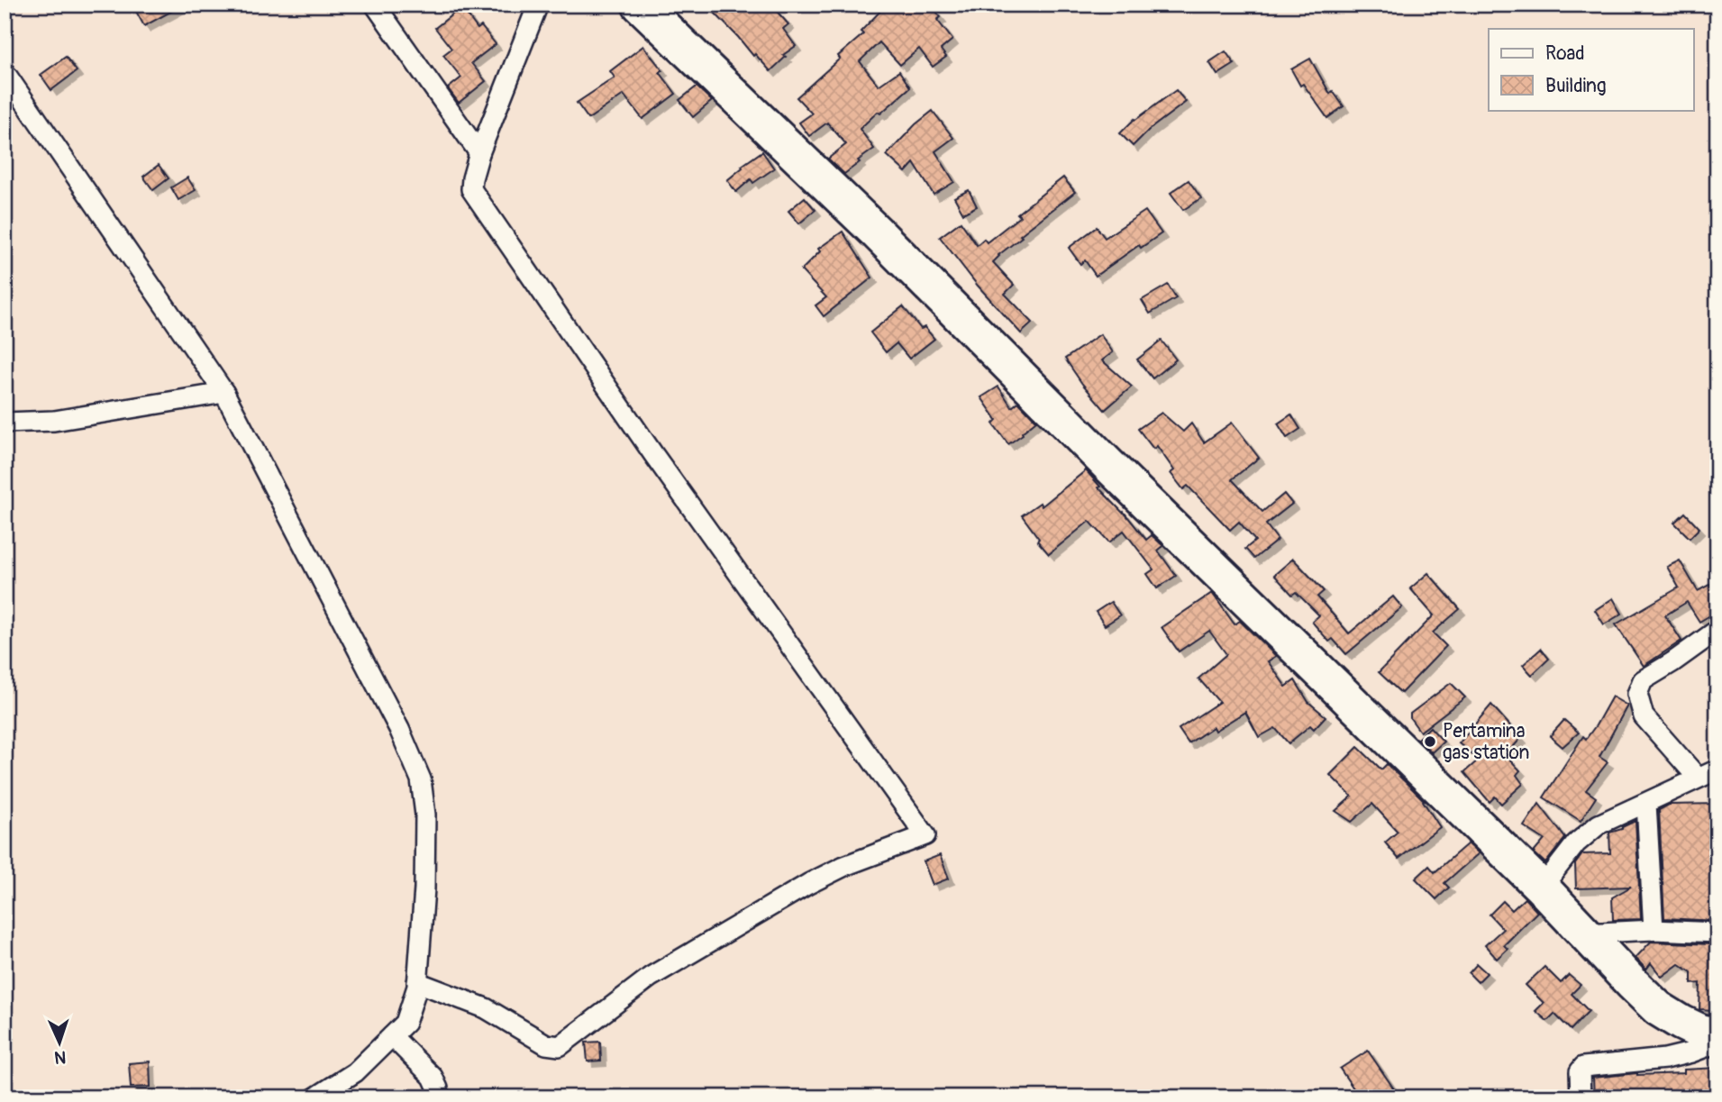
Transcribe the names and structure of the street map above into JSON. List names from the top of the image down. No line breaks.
{"places":["Pertamina gas station"],"legend":["Road","Building"],"north":"bottom"}
